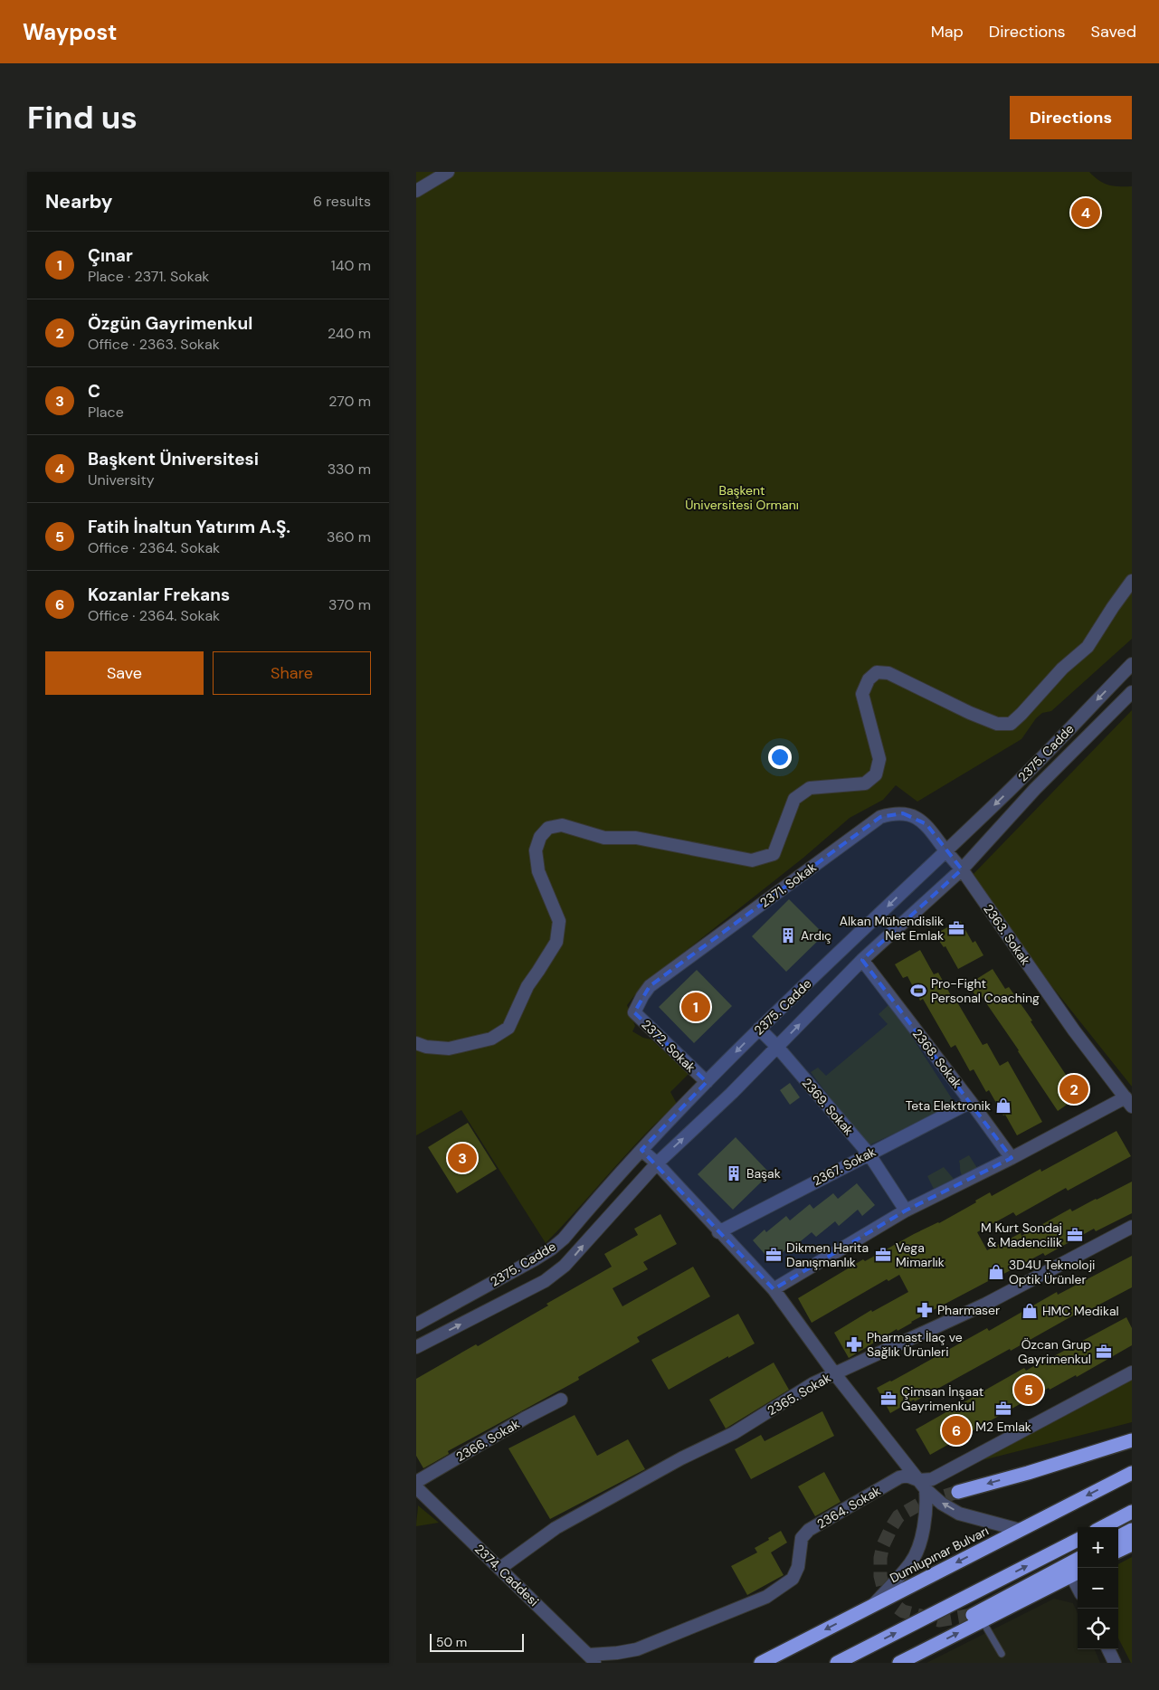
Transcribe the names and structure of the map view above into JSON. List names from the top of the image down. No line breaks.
{"streets":{"highway":["Dumlupınar Bulvarı"],"street":["2375. Cadde","2371. Sokak","2363. Sokak","2372. Sokak","2368. Sokak","2369. Sokak","2367. Sokak","2365. Sokak","2366. Sokak","2364. Sokak","2374. Caddesi"]},"crossings":[["2375. Cadde","2371. Sokak"],["2375. Cadde","2363. Sokak"],["2375. Cadde","2372. Sokak"],["2375. Cadde","2368. Sokak"],["2375. Cadde","2369. Sokak"],["2371. Sokak","2363. Sokak"],["2371. Sokak","2372. Sokak"],["2368. Sokak","2367. Sokak"],["2369. Sokak","2367. Sokak"],["2365. Sokak","2374. Caddesi"],["2364. Sokak","2374. Caddesi"]],"parks":["Başkent Üniversitesi Ormanı"],"places":{"office":["Alkan Mühendislik Net Emlak","M Kurt Sondaj & Madencilik","Dikmen Harita Danışmanlık","Vega Mimarlık","Özcan Grup Gayrimenkul","Çimsan İnşaat Gayrimenkul","M2 Emlak"],"building":["Ardıç","Başak"],"sports":["Pro-Fight Personal Coaching"],"shop":["Teta Elektronik","3D4U Teknoloji Optik Ürünler","HMC Medikal"],"pharmacy":["Pharmaser","Pharmast İlaç ve Sağlık Ürünleri"]},"scale_bar":"50 m","page":{"header":"Waypost","nav":["Map","Directions","Saved"],"buttons":["Directions",["Save","Share"]],"title":"Find us","heading":["Nearby","6 results"],"pins":["4","1","2","3","5","6"],"list":[{"mark":"1","name":"Çınar","note":"Place · 2371. Sokak","value":"140 m"},{"mark":"2","name":"Özgün Gayrimenkul","note":"Office · 2363. Sokak","value":"240 m"},{"mark":"3","name":"C","note":"Place","value":"270 m"},{"mark":"4","name":"Başkent Üniversitesi","note":"University","value":"330 m"},{"mark":"5","name":"Fatih İnaltun Yatırım A.Ş.","note":"Office · 2364. Sokak","value":"360 m"},{"mark":"6","name":"Kozanlar Frekans","note":"Office · 2364. Sokak","value":"370 m"}],"map_buttons":["+","−"],"scale":"50 m"}}
